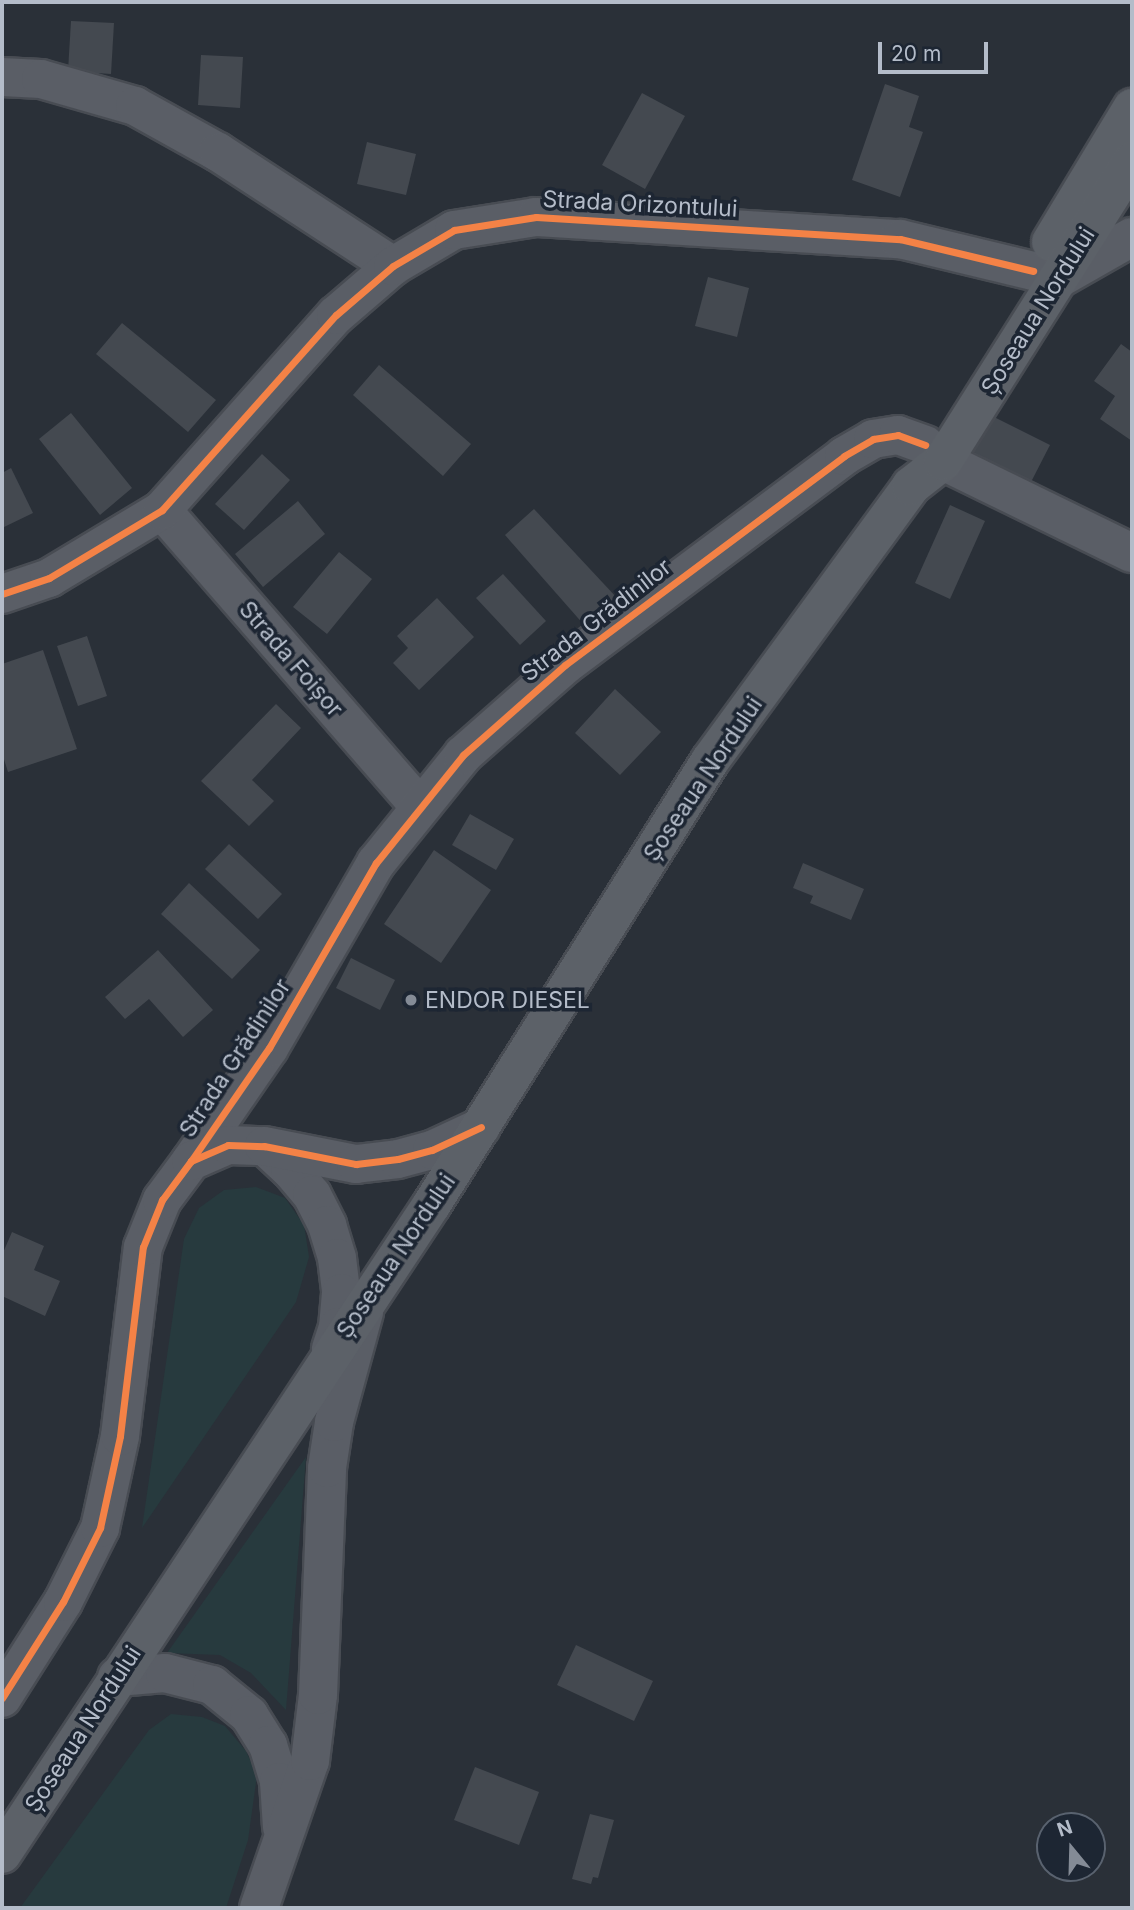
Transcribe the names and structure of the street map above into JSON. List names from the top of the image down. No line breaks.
{"streets":{"main road":["Șoseaua Nordului"],"street":["Strada Orizontului","Strada Grădinilor","Strada Foișor"]},"crossings":[["Strada Orizontului","Șoseaua Nordului"],["Strada Orizontului","Strada Foișor"],["Șoseaua Nordului","Strada Grădinilor"],["Strada Grădinilor","Strada Foișor"]],"places":["ENDOR DIESEL"],"scale_bar":"20 m","north":"top"}
